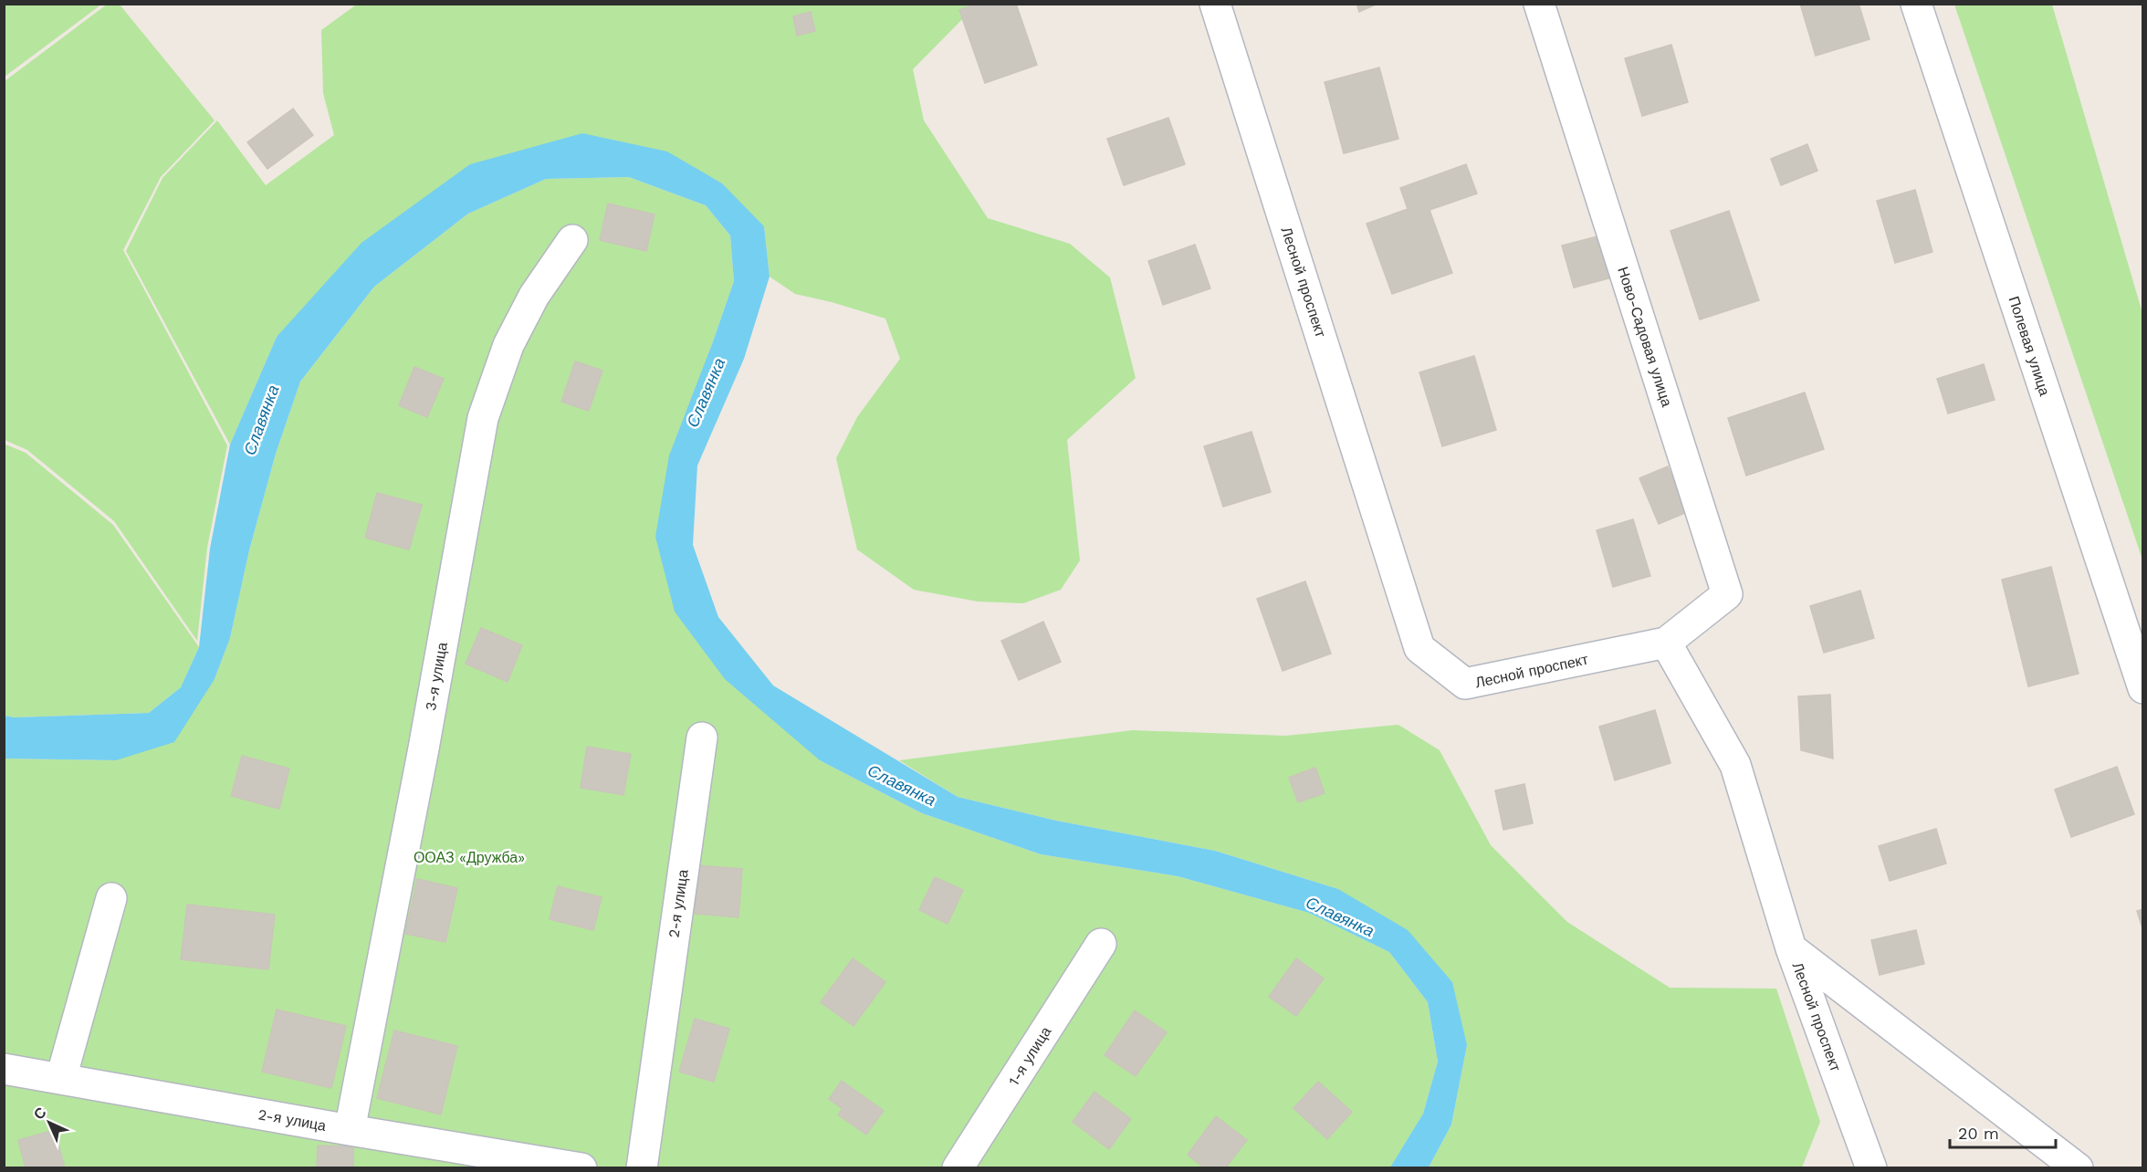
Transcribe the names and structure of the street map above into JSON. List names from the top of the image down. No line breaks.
{"streets":{"street":["Лесной проспект","Ново-Садовая улица","Полевая улица","3-я улица","2-я улица","1-я улица"]},"crossings":[["Лесной проспект","Ново-Садовая улица"],["3-я улица","2-я улица"]],"water":["Славянка"],"parks":["ООАЗ «Дружба»"],"scale_bar":"20 m","north":"top left"}
